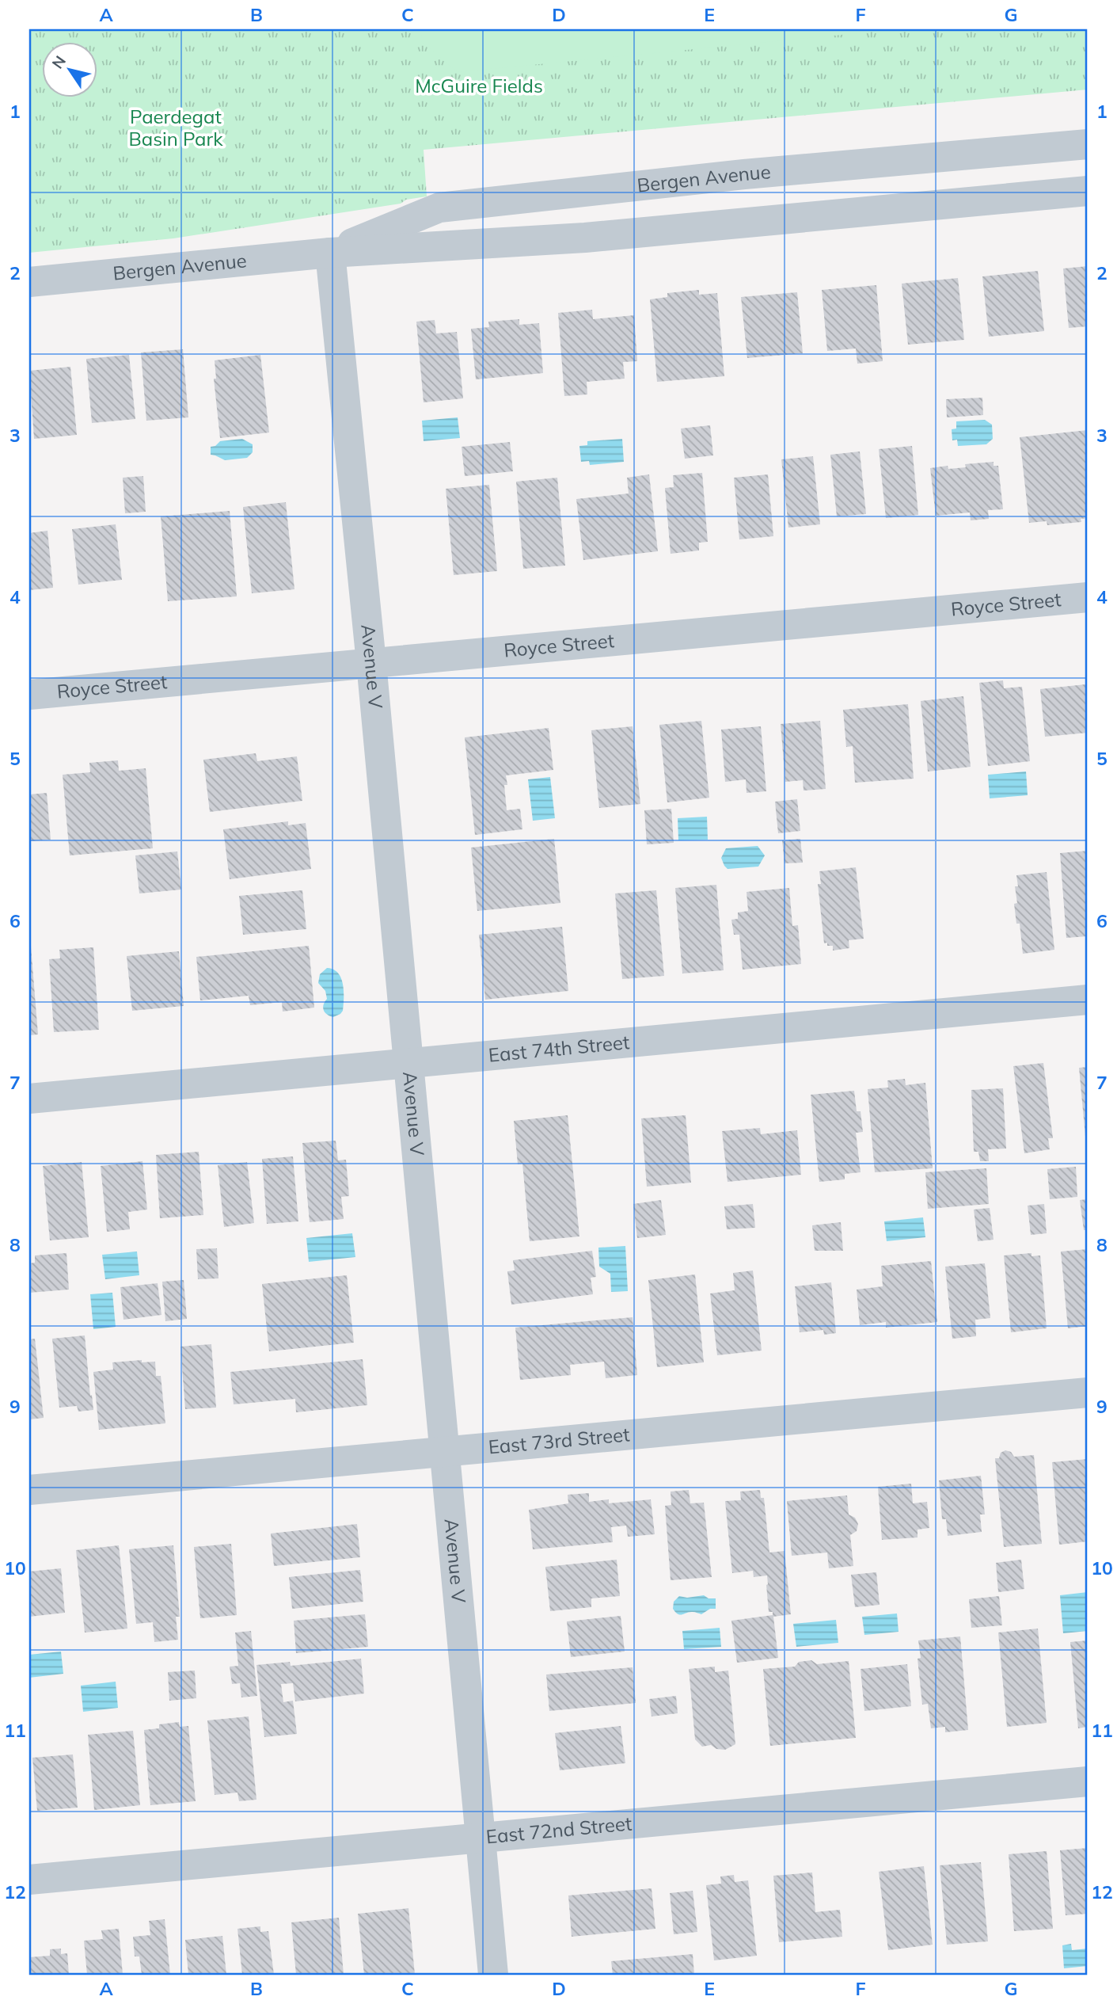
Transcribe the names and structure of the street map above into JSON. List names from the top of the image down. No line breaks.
{"streets":{"street":["Bergen Avenue","Royce Street","Avenue V","East 74th Street","East 73rd Street","East 72nd Street"]},"crossings":[["Bergen Avenue","Avenue V"],["Royce Street","Avenue V"],["Avenue V","East 74th Street"],["Avenue V","East 73rd Street"],["Avenue V","East 72nd Street"]],"parks":["McGuire Fields","Paerdegat Basin Park"],"north":"top left","grid":{"columns":["A","B","C","D","E","F","G"],"rows":["1","2","3","4","5","6","7","8","9","10","11","12"]}}
